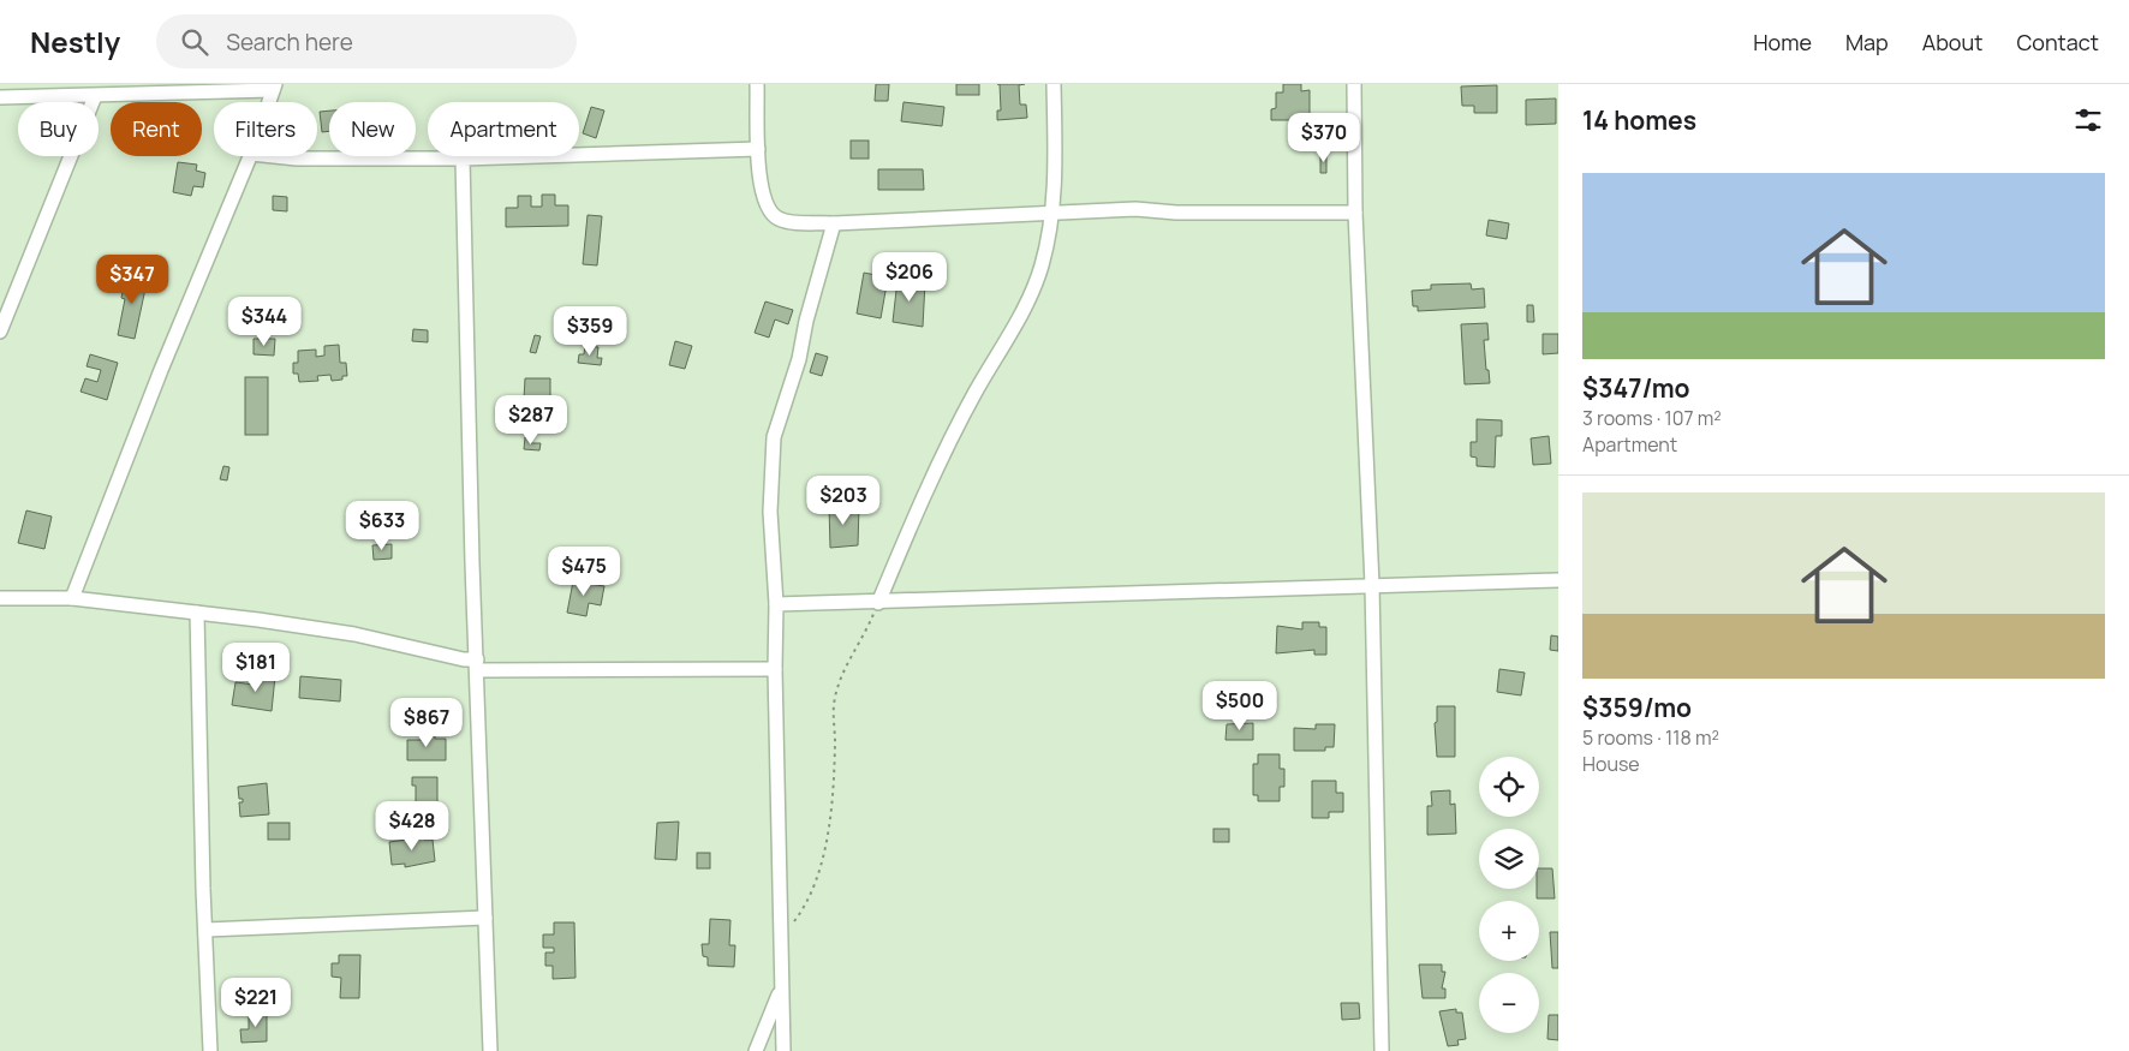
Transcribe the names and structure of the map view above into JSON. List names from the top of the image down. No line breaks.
{"page":{"header":"Nestly","search":"Search here","nav":["Home","Map","About","Contact"],"heading":"14 homes","chip":["Buy","Rent","Filters","New","Apartment"],"price":["$370","$206","$347","$344","$359","$287","$203","$633","$475","$181","$500","$867","$428","$221"],"list":[{"name":"$347/mo","note":"3 rooms · 107 m² · Apartment"},{"name":"$359/mo","note":"5 rooms · 118 m² · House"}],"map_buttons":["+","−"]}}
